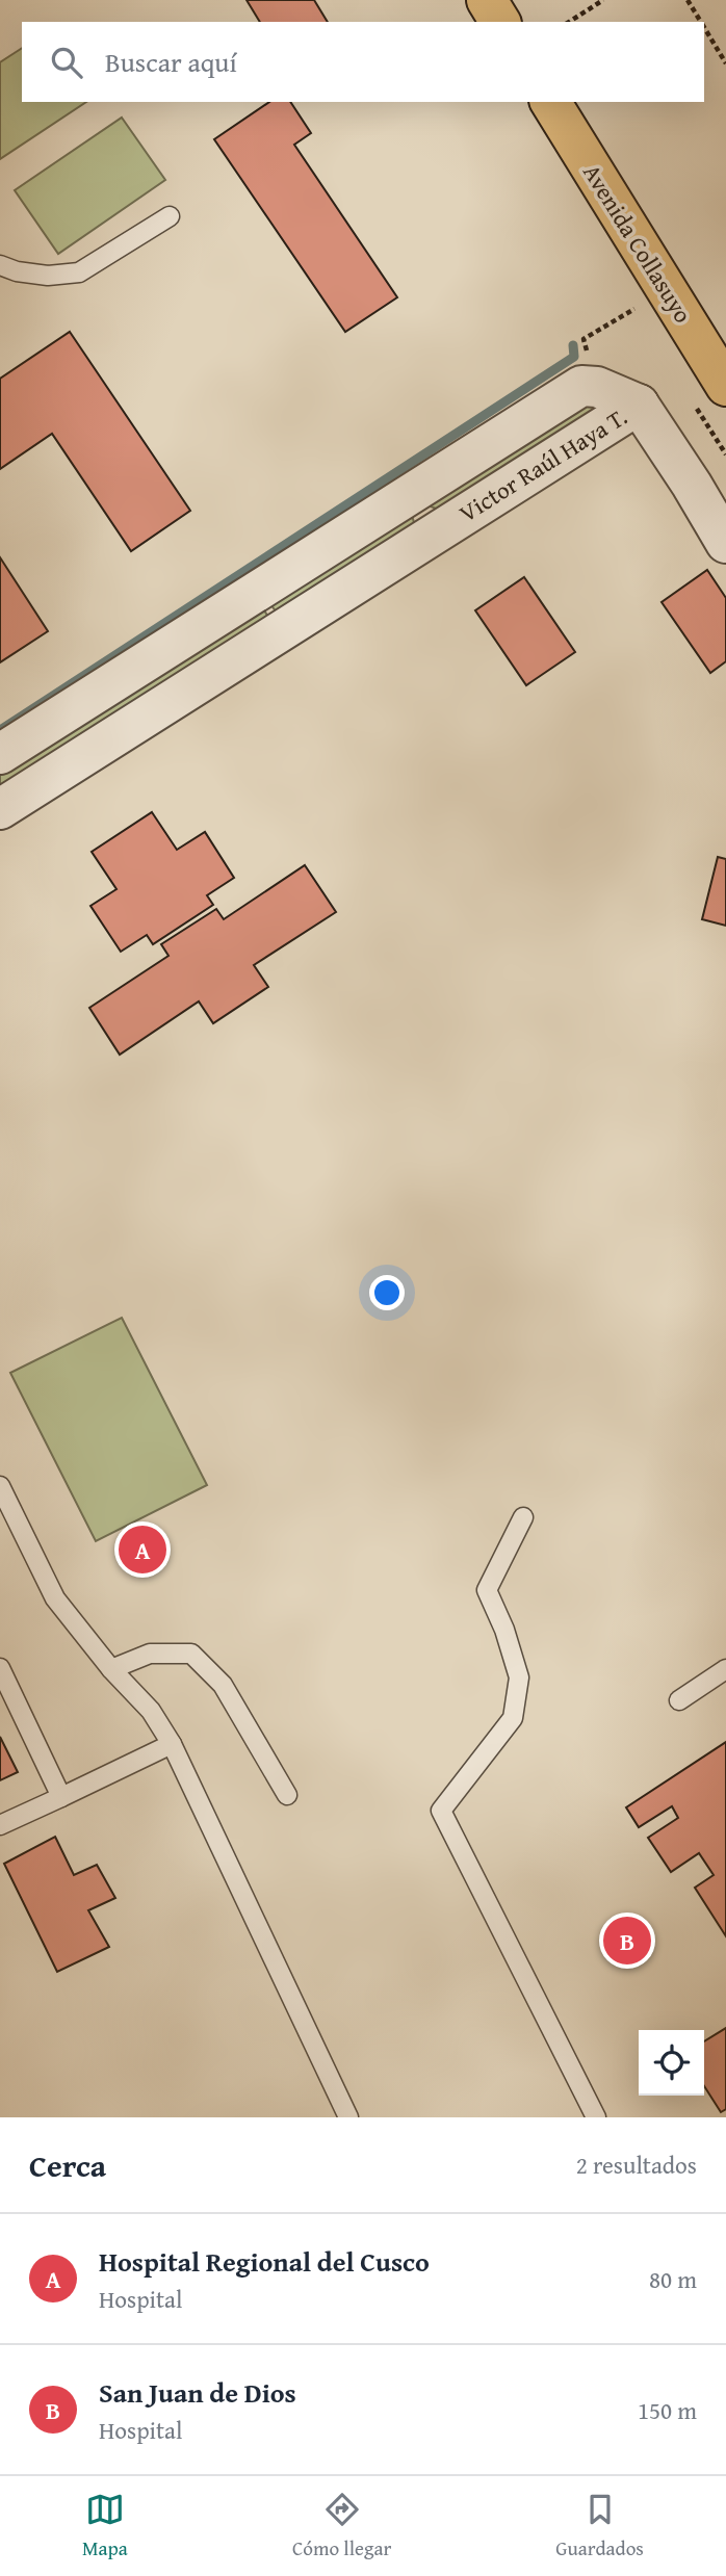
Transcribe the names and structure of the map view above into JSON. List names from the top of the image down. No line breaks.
{"streets":{"main road":["Avenida Collasuyo"],"street":["Victor Raúl Haya T."]},"page":{"search":"Buscar aquí","pins":["A","B"],"heading":["Cerca","2 resultados"],"list":[{"mark":"A","name":"Hospital Regional del Cusco","note":"Hospital","value":"80 m"},{"mark":"B","name":"San Juan de Dios","note":"Hospital","value":"150 m"}],"nav":["Mapa","Cómo llegar","Guardados"]}}
